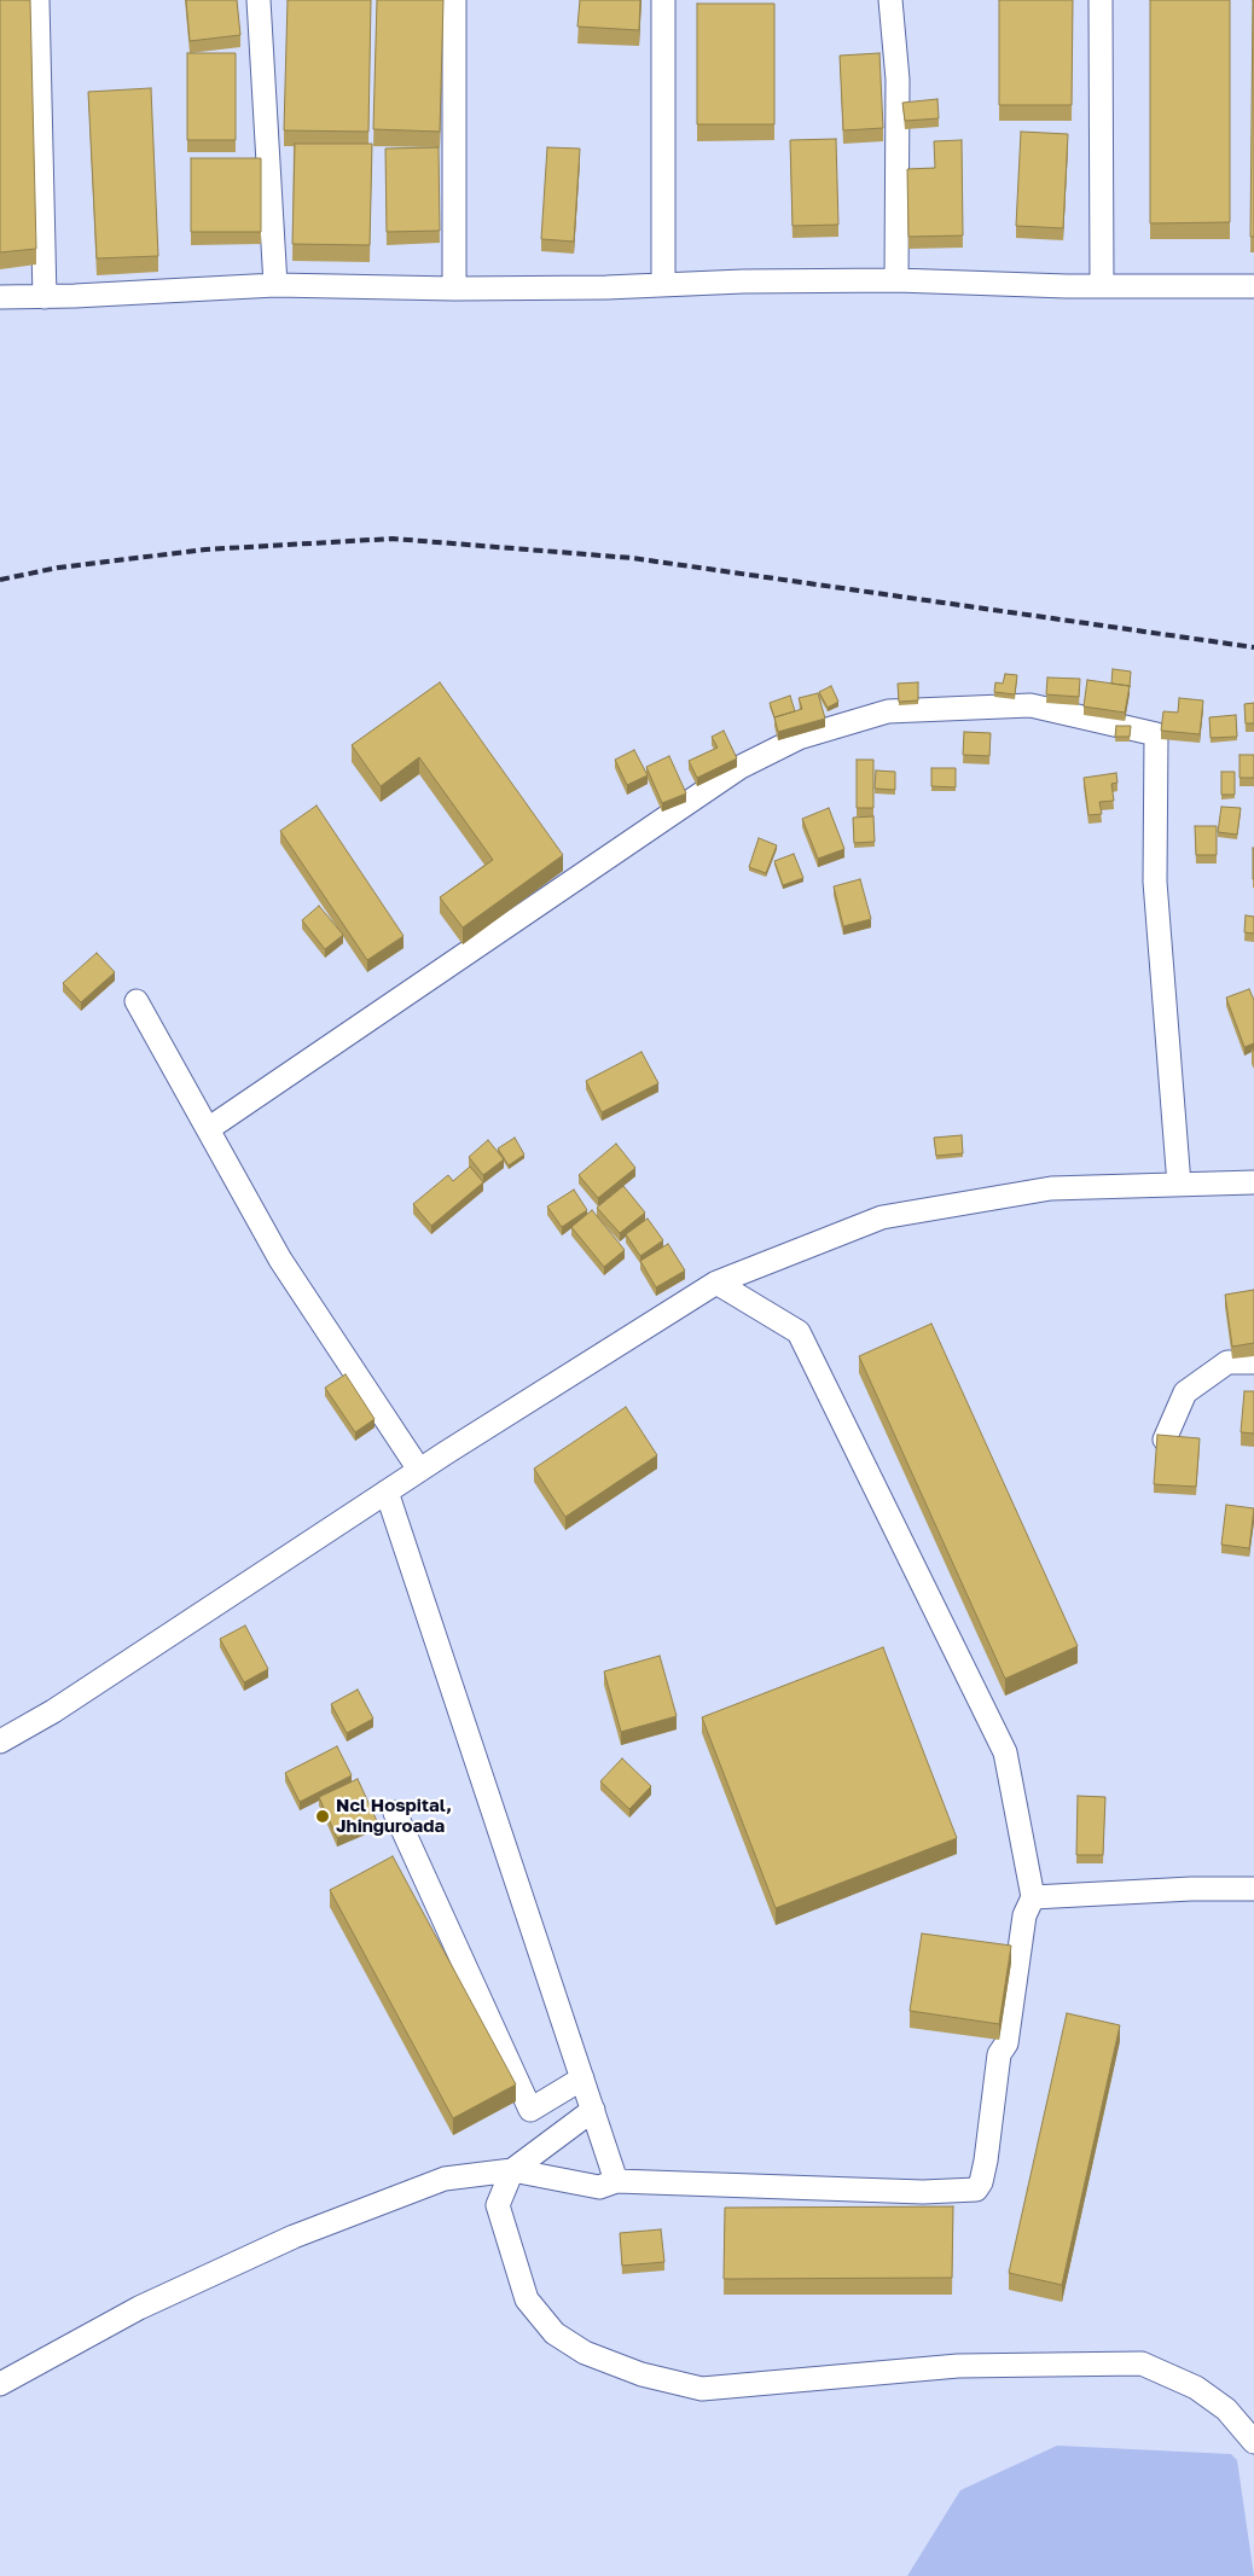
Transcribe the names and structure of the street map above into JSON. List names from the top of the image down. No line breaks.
{"places":["Ncl Hospital, Jhinguroada"]}
